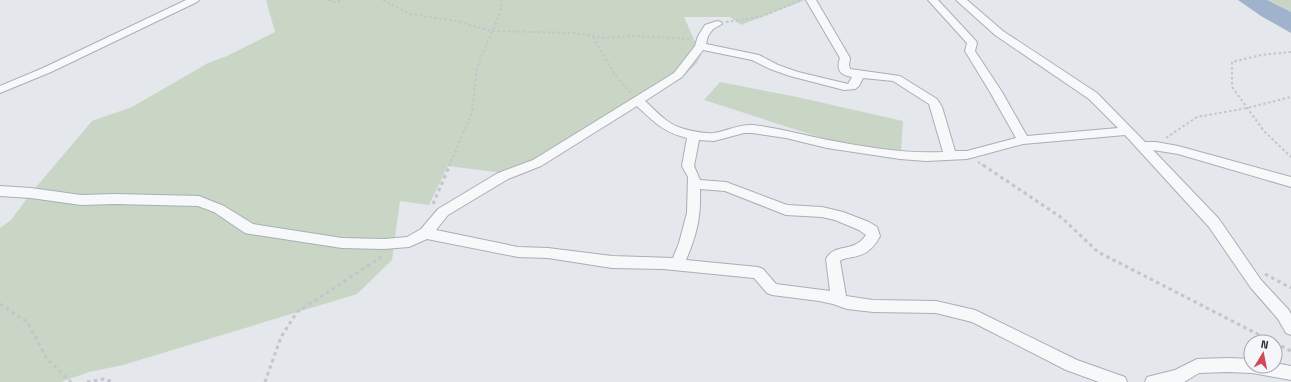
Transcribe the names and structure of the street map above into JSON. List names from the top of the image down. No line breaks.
{"north":"top"}
